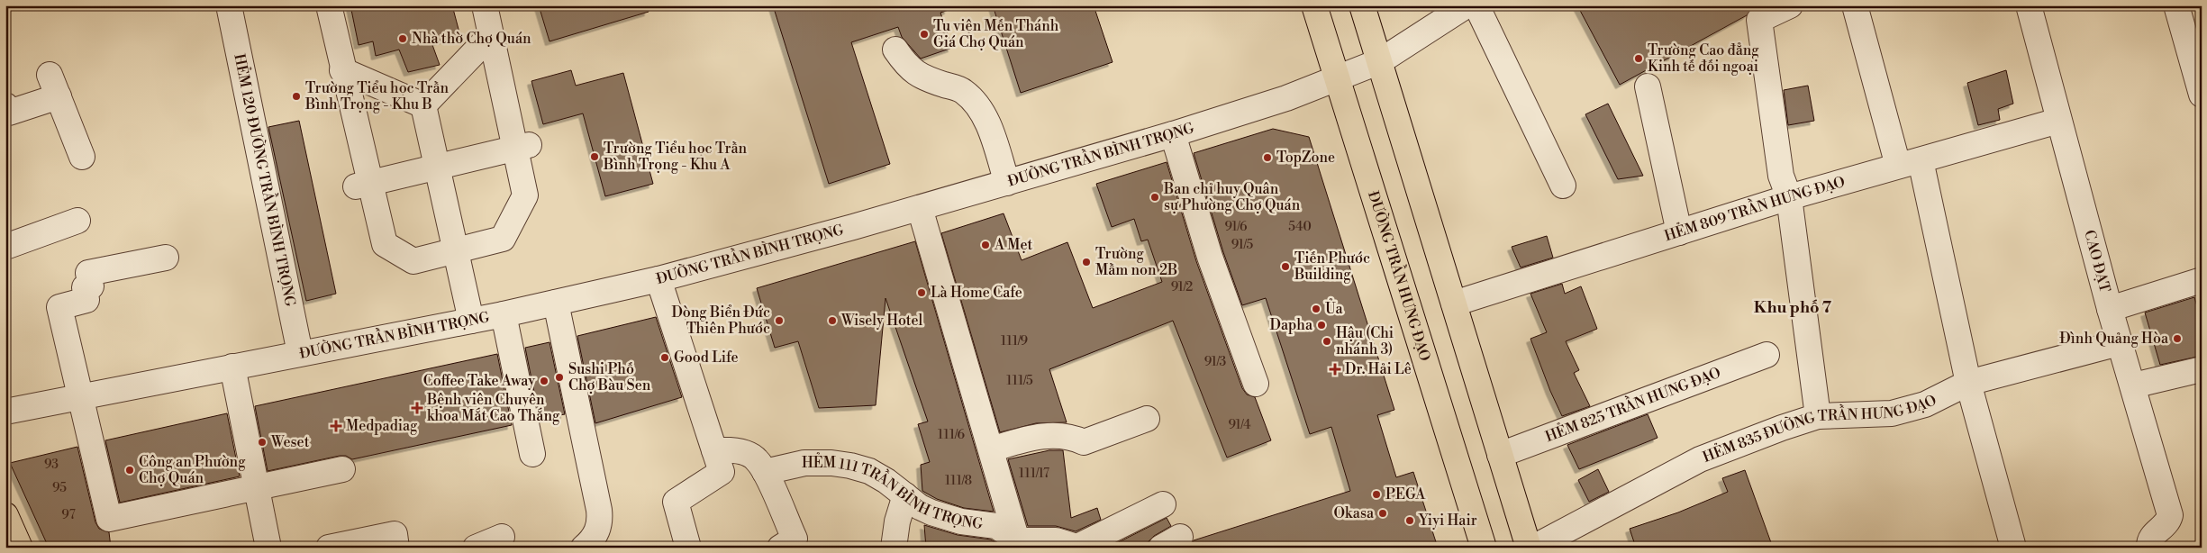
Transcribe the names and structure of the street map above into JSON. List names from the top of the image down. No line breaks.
{"streets":{"main road":["ĐƯỜNG TRẦN HƯNG ĐẠO"],"street":["ĐƯỜNG TRẦN BÌNH TRỌNG","HẺM 120 ĐƯỜNG TRẦN BÌNH TRỌNG","HẺM 809 TRẦN HƯNG ĐẠO","CAO ĐẠT","HẺM 825 TRẦN HƯNG ĐẠO","HẺM 835 ĐƯỜNG TRẦN HƯNG ĐẠO","HẺM 111 TRẦN BÌNH TRỌNG"]},"crossings":[["ĐƯỜNG TRẦN BÌNH TRỌNG","HẺM 120 ĐƯỜNG TRẦN BÌNH TRỌNG"],["ĐƯỜNG TRẦN BÌNH TRỌNG","ĐƯỜNG TRẦN HƯNG ĐẠO"],["HẺM 809 TRẦN HƯNG ĐẠO","CAO ĐẠT"],["CAO ĐẠT","HẺM 835 ĐƯỜNG TRẦN HƯNG ĐẠO"]],"districts":["Khu phố 7"],"places":{"other":["Tu viện Mến Thánh Giá Chợ Quán","Nhà thờ Chợ Quán","Trường Cao đẳng Kinh tế đối ngoại","Trường Tiểu học Trần Bình Trọng - Khu B","Trường Tiểu học Trần Bình Trọng - Khu A","TopZone","Ban chỉ huy Quân sự Phường Chợ Quán","A Mẹt","Trường Mầm non 2B","Tiến Phước Building","Là Home Cafe","Ủa","Dòng Biển Đức Thiên Phước","Wisely Hotel","Dapha","Đình Quảng Hòa","Hậu (Chi nhánh 3)","Good Life","Sushi Phố Chợ Bàu Sen","Coffee Take Away","Weset","Công an Phường Chợ Quán","PEGA","Okasa","Yiyi Hair"],"health":["Dr. Hải Lê","Bệnh viện Chuyên khoa Mắt Cao Thắng","Medpadiag"]},"house_numbers":["91/6","540","91/5","91/2","111/9","91/3","111/5","91/4","111/6","93","111/17","111/8","95","97"]}
